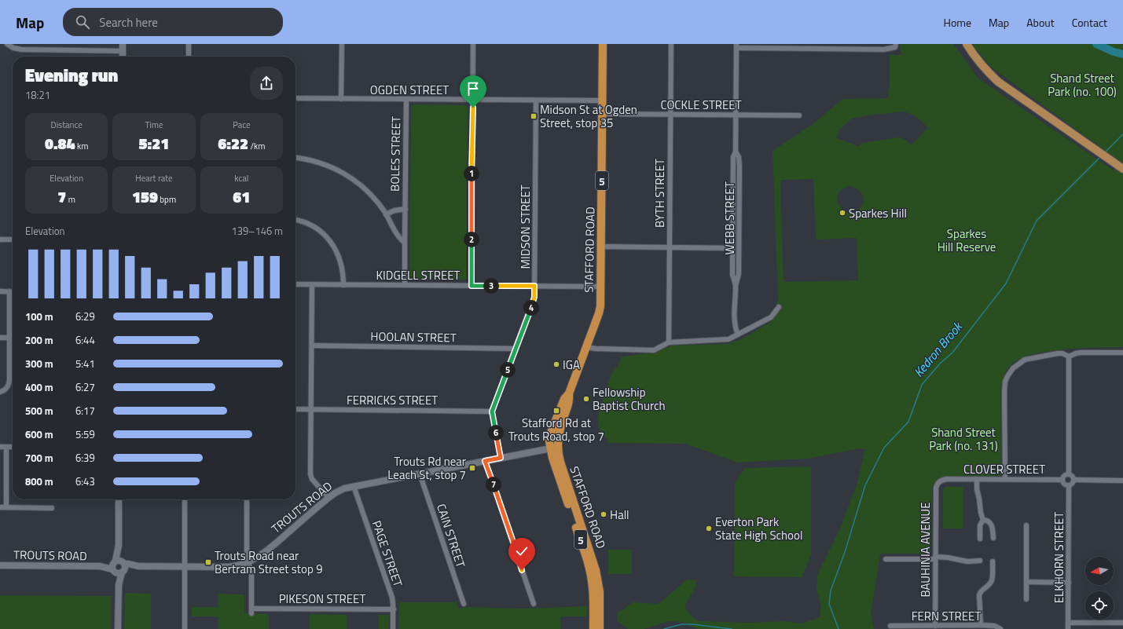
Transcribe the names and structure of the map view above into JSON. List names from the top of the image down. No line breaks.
{"streets":{"highway":["5","STAFFORD ROAD"],"street":["OGDEN STREET","COCKLE STREET","BOLES STREET","BYTH STREET","WEBB STREET","MIDSON STREET","KIDGELL STREET","HOOLAN STREET","FERRICKS STREET","CLOVER STREET","TROUTS ROAD","CAIN STREET","BAUHINIA AVENUE","PAGE STREET","ELKHORN STREET","PIKESON STREET","FERN STREET"]},"crossings":[["OGDEN STREET","BOLES STREET"],["OGDEN STREET","MIDSON STREET"],["OGDEN STREET","STAFFORD ROAD"],["COCKLE STREET","BYTH STREET"],["COCKLE STREET","WEBB STREET"],["COCKLE STREET","STAFFORD ROAD"],["BOLES STREET","KIDGELL STREET"],["MIDSON STREET","KIDGELL STREET"],["MIDSON STREET","HOOLAN STREET"],["MIDSON STREET","FERRICKS STREET"],["STAFFORD ROAD","KIDGELL STREET"],["STAFFORD ROAD","TROUTS ROAD"],["CLOVER STREET","BAUHINIA AVENUE"],["CLOVER STREET","ELKHORN STREET"],["TROUTS ROAD","CAIN STREET"],["TROUTS ROAD","PAGE STREET"],["TROUTS ROAD","PIKESON STREET"],["BAUHINIA AVENUE","FERN STREET"],["PAGE STREET","PIKESON STREET"]],"water":["Kedron Brook"],"parks":["Shand Street Park (no. 100)","Sparkes Hill Reserve","Shand Street Park (no. 131)"],"places":{"transit":["Midson St at Ogden Street, stop 35","Stafford Rd at Trouts Road, stop 7","Trouts Rd near Leach St, stop 7","Trouts Road near Bertram Street stop 9"],"other":["Sparkes Hill","IGA","Fellowship Baptist Church","Hall","Everton Park State High School"]},"north":"left","page":{"header":"Map","search":"Search here","nav":["Home","Map","About","Contact"],"heading":["Evening run","18:21"],"stats":[["Distance","0.84 km"],["Time","5:21"],["Pace","6:22 /km"],["Elevation","7 m"],["Heart rate","159 bpm"],["kcal","61"]],"pins":["1","2","3","4","5","6","7"],"chart":["Elevation","139–146 m"],"list":[{"name":"100 m","note":"6:29"},{"name":"200 m","note":"6:44"},{"name":"300 m","note":"5:41"},{"name":"400 m","note":"6:27"},{"name":"500 m","note":"6:17"},{"name":"600 m","note":"5:59"},{"name":"700 m","note":"6:39"},{"name":"800 m","note":"6:43"}]}}
